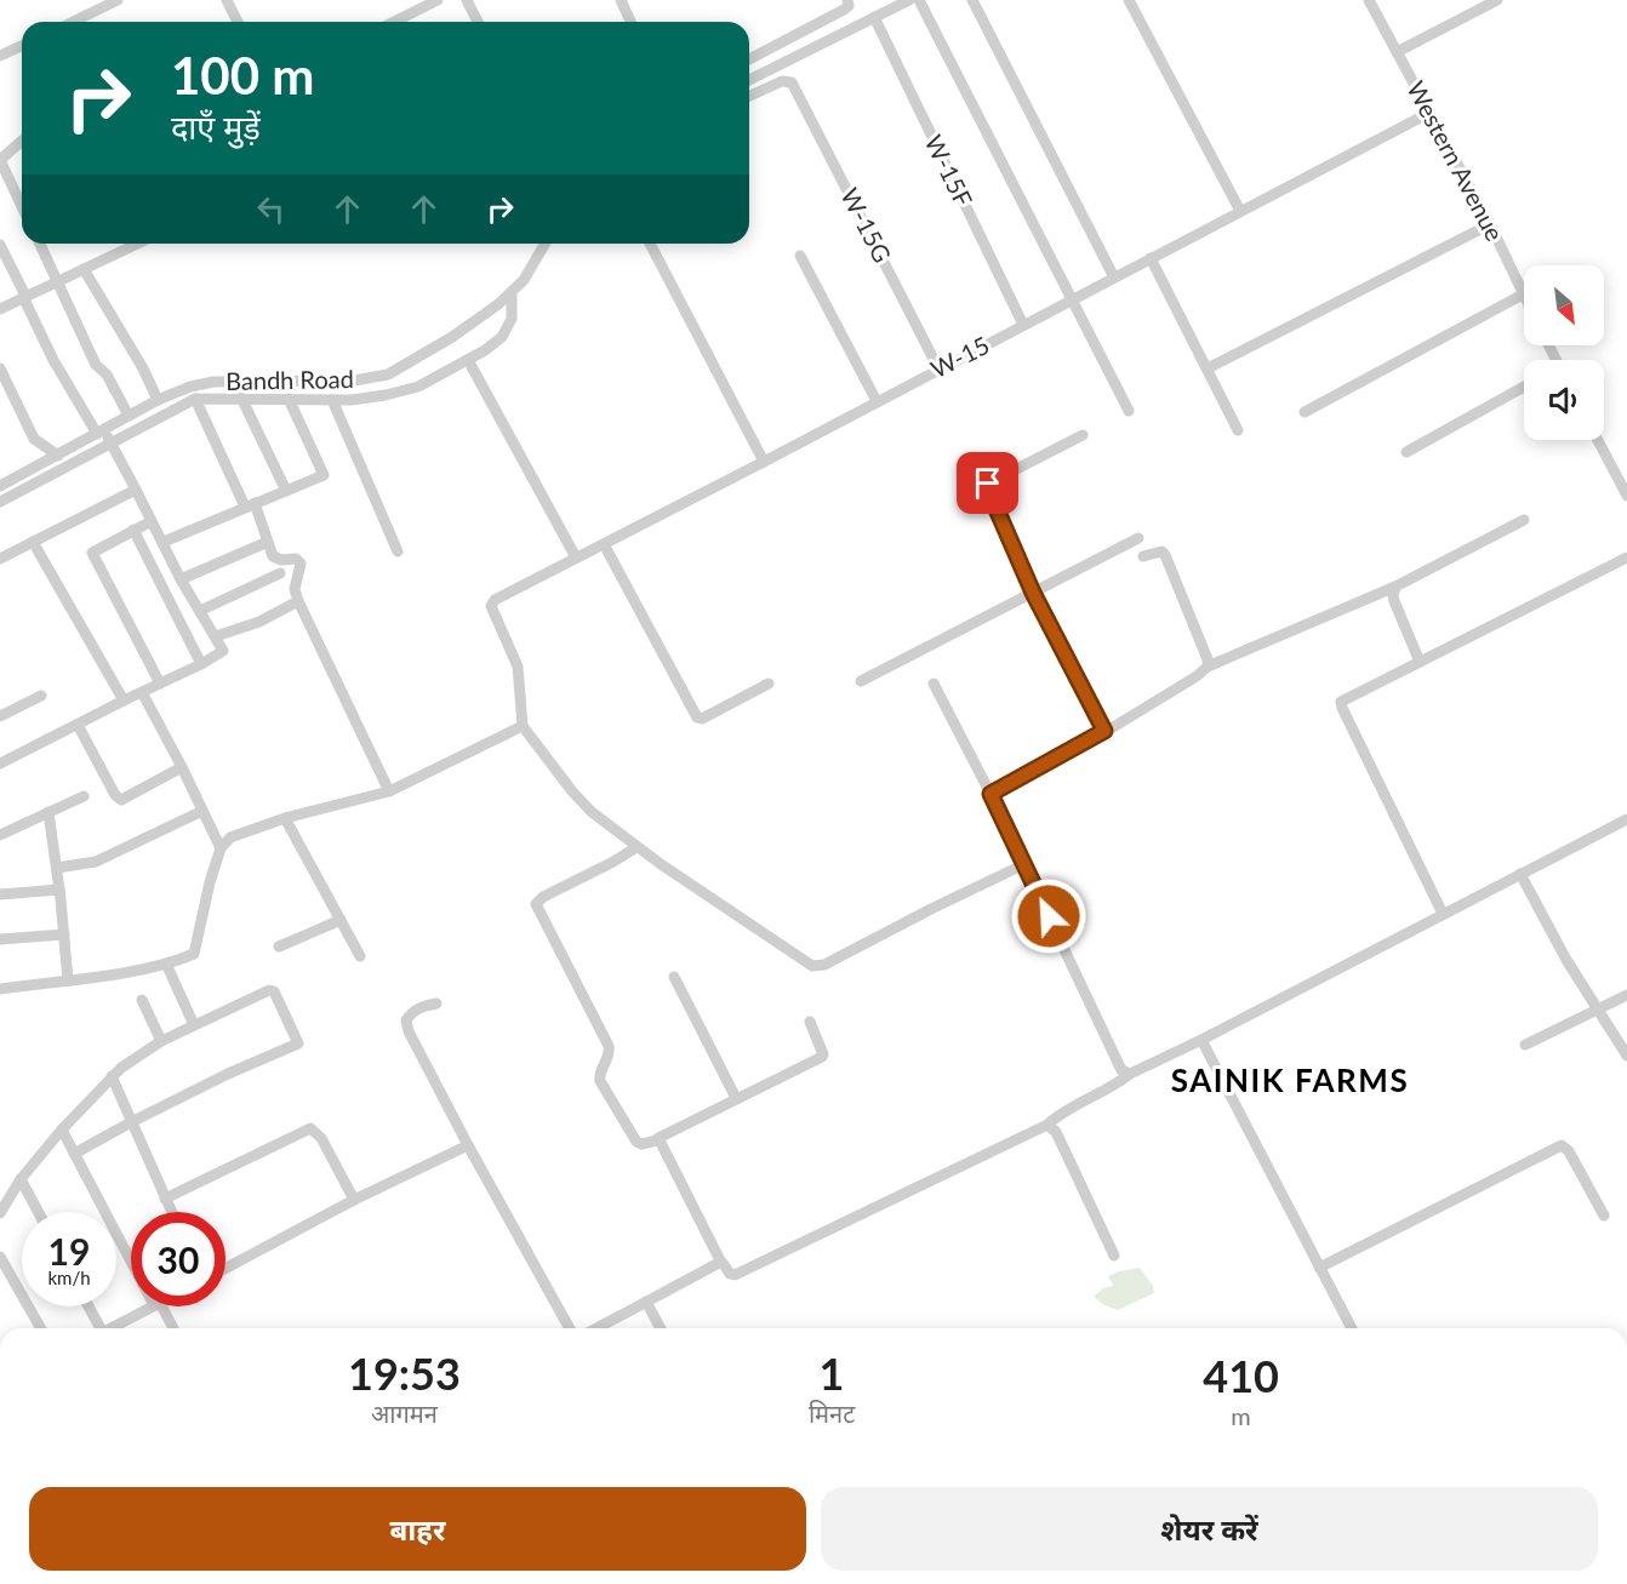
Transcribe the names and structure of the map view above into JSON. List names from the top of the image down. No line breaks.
{"streets":{"street":["Western Avenue","W-15F","W-15G","W-15","Bandh Road"]},"crossings":[["Western Avenue","W-15"],["W-15F","W-15"],["W-15G","W-15"]],"districts":["SAINIK FARMS"],"north":"bottom right","page":{"turn":["100 m","दाएँ मुड़ें"],"speed":"19 km/h","limit":"30","eta":["19:53","आगमन","1","मिनट","410","m"],"buttons":["बाहर","शेयर करें"]}}
